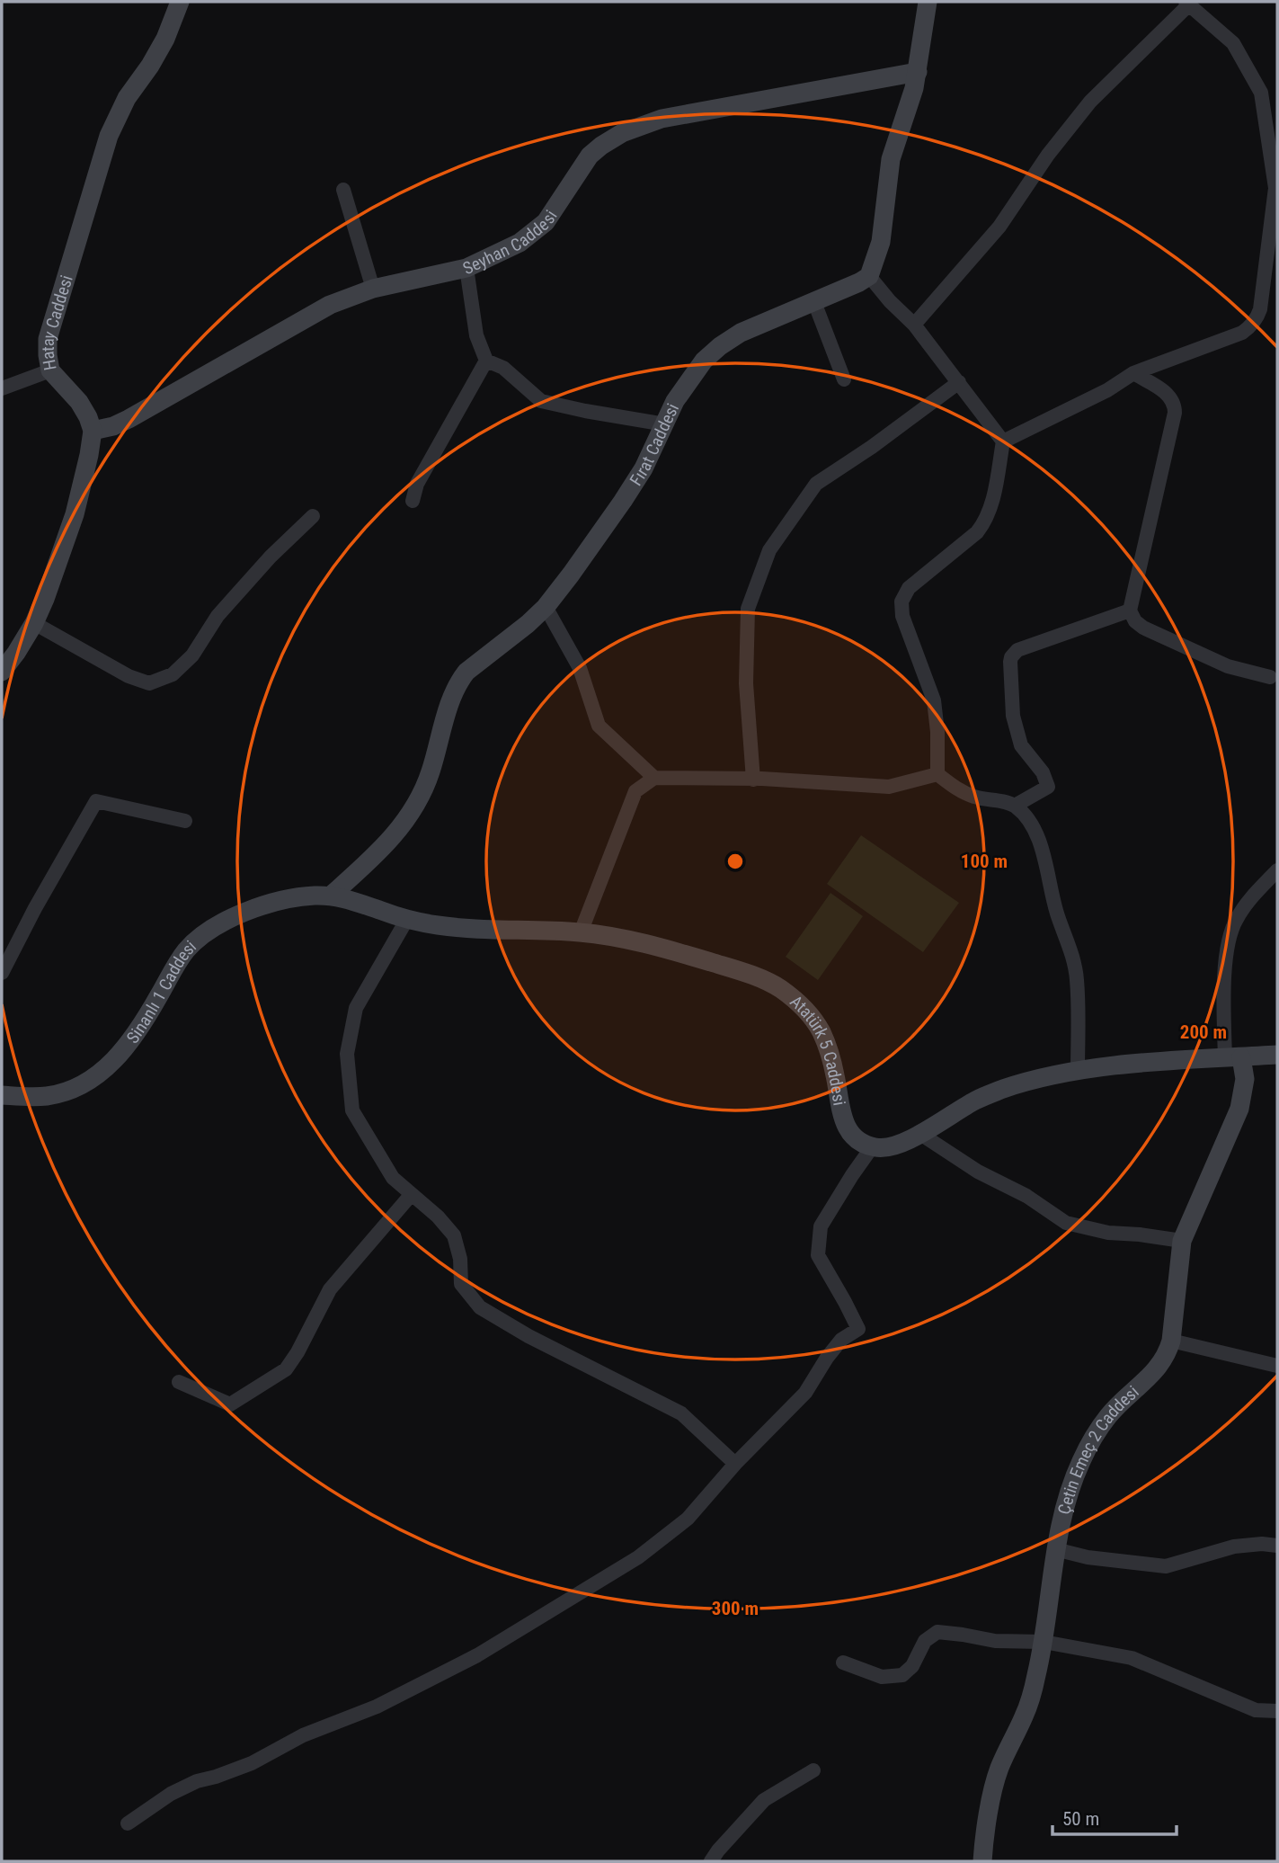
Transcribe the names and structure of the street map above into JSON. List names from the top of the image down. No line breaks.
{"streets":{"street":["Seyhan Caddesi","Hatay Caddesi","Fırat Caddesi","Sinanlı 1 Caddesi","Atatürk 5 Caddesi","Çetin Emeç 2 Caddesi"]},"crossings":[["Seyhan Caddesi","Hatay Caddesi"],["Fırat Caddesi","Sinanlı 1 Caddesi"],["Fırat Caddesi","Atatürk 5 Caddesi"],["Sinanlı 1 Caddesi","Atatürk 5 Caddesi"]],"scale_bar":"50 m","rings":["100 m","200 m","300 m"]}
